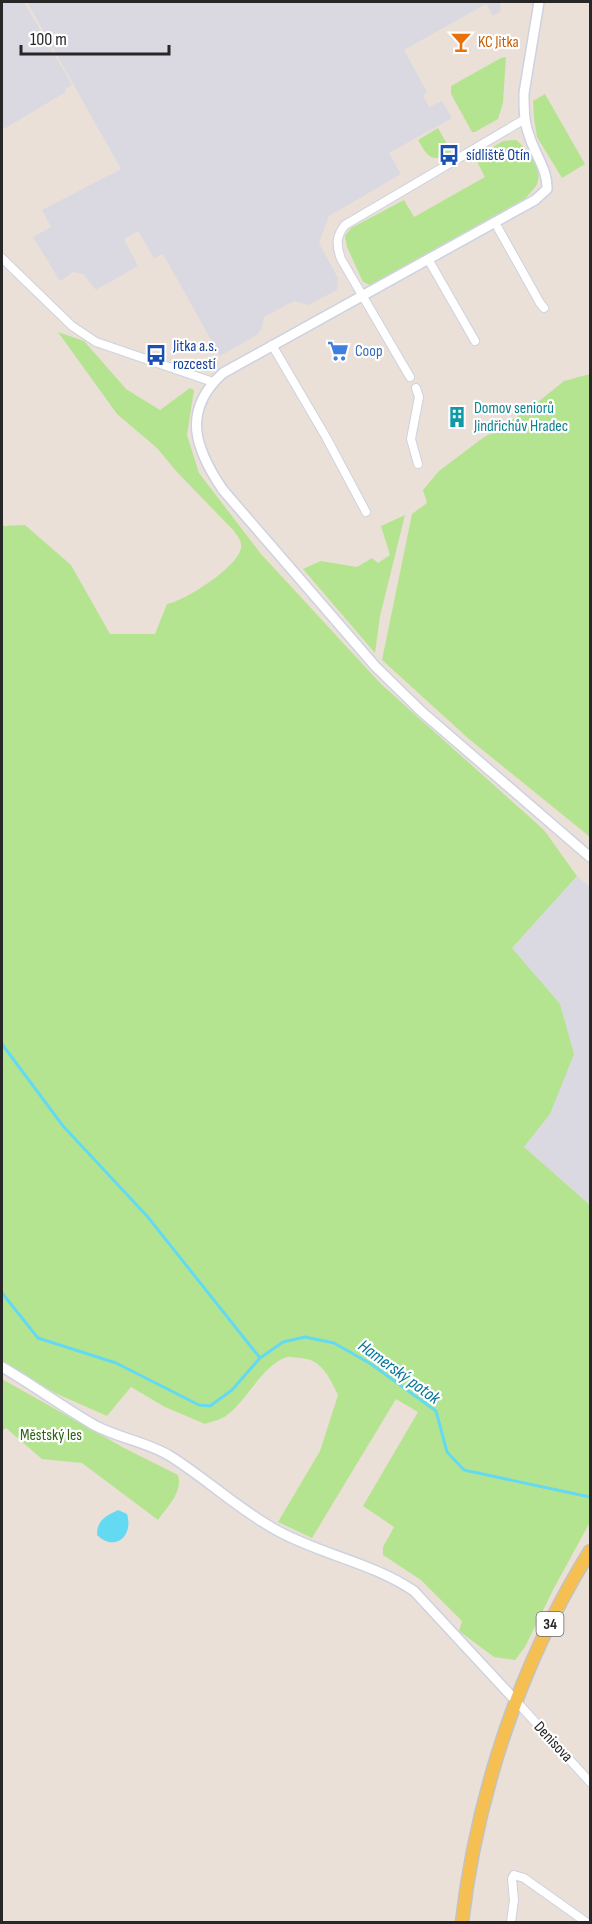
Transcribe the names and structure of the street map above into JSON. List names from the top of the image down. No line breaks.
{"streets":{"main road":["34"],"street":["Denisova"]},"crossings":[["34","Denisova"]],"water":["Hamerský potok"],"parks":["Městský les"],"places":{"bar":["KC Jitka"],"bus stop":["sídliště Otín","Jitka a.s. rozcestí"],"supermarket":["Coop"],"building":["Domov seniorů Jindřichův Hradec"]},"scale_bar":"100 m"}
